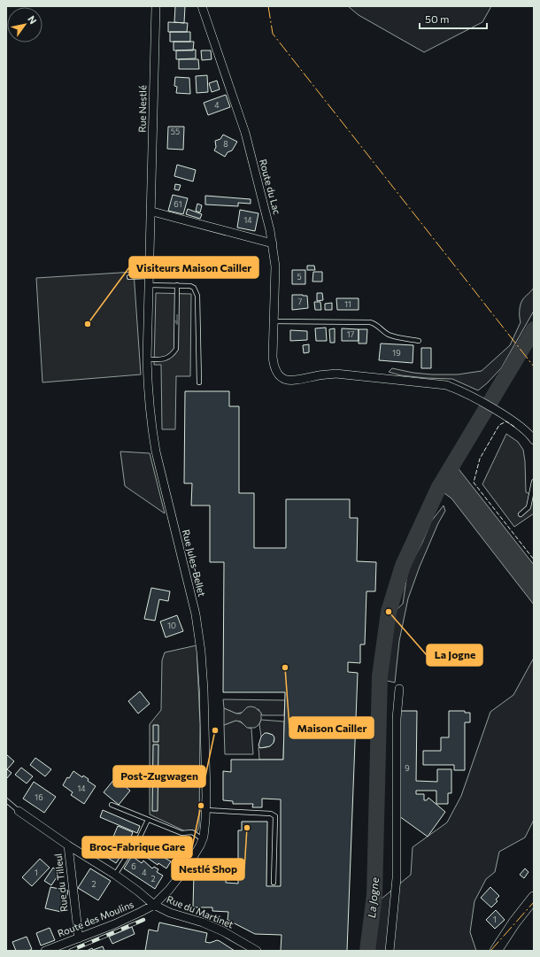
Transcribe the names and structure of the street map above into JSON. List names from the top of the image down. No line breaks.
{"streets":{"street":["Rue Nestlé","Route du Lac","Rue Jules-Bellet","Rue du Tilleul","Rue du Martinet","Route des Moulins"]},"crossings":[["Rue Nestlé","Rue Jules-Bellet"],["Rue Jules-Bellet","Rue du Martinet"],["Rue Jules-Bellet","Route des Moulins"],["Rue du Tilleul","Rue du Martinet"],["Rue du Tilleul","Route des Moulins"],["Rue du Martinet","Route des Moulins"]],"water":["La Jogne"],"places":["Visiteurs Maison Cailler","La Jogne","Maison Cailler","Post-Zugwagen","Broc-Fabrique Gare","Nestlé Shop"],"house_numbers":["4","55","8","61","14","5","7","11","17","19","10","9","14","16","6","1","4","2","2","1"],"scale_bar":"50 m","north":"top right"}
